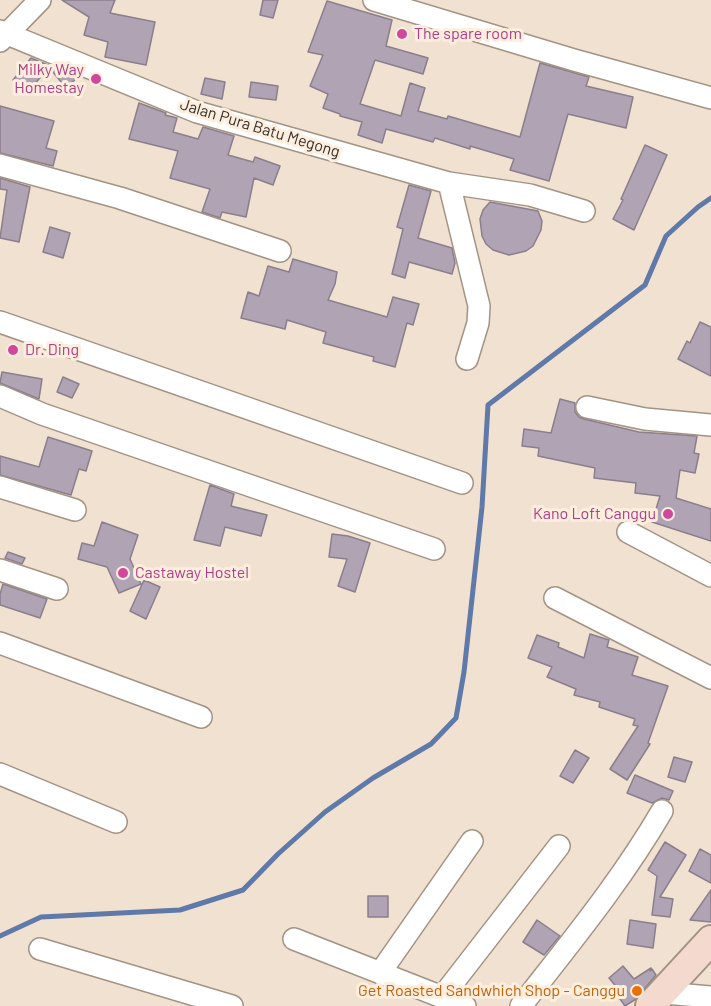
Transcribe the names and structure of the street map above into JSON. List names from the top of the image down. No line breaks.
{"streets":{"street":["Jalan Pura Batu Megong"]},"places":["The spare room","Milky Way Homestay","Dr. Ding","Kano Loft Canggu","Castaway Hostel","Get Roasted Sandwhich Shop - Canggu"]}
